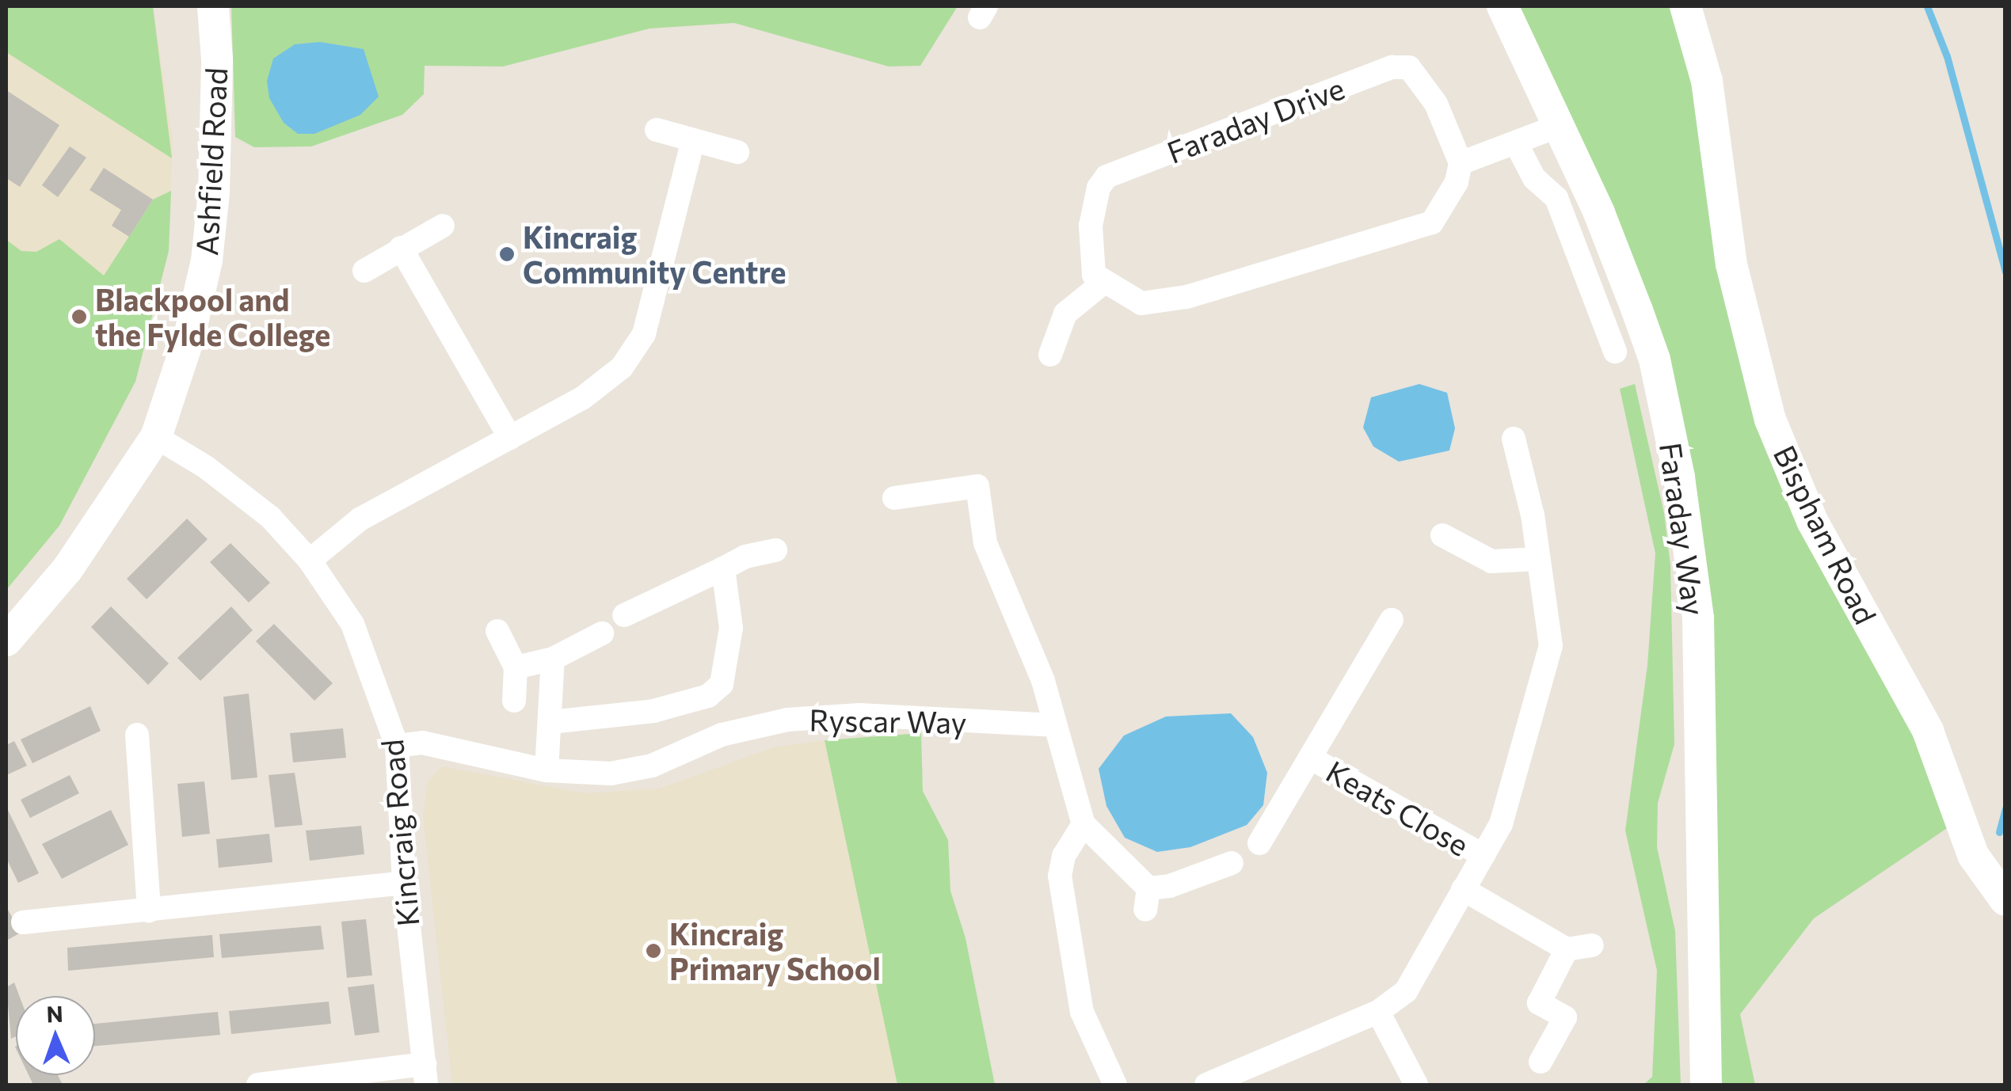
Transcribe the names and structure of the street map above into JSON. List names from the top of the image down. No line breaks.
{"streets":{"street":["Faraday Drive","Ashfield Road","Faraday Way","Bispham Road","Ryscar Way","Keats Close","Kincraig Road"]},"crossings":[["Ashfield Road","Kincraig Road"],["Ryscar Way","Kincraig Road"]],"places":["Kincraig Community Centre","Blackpool and the Fylde College","Kincraig Primary School"],"north":"top"}
